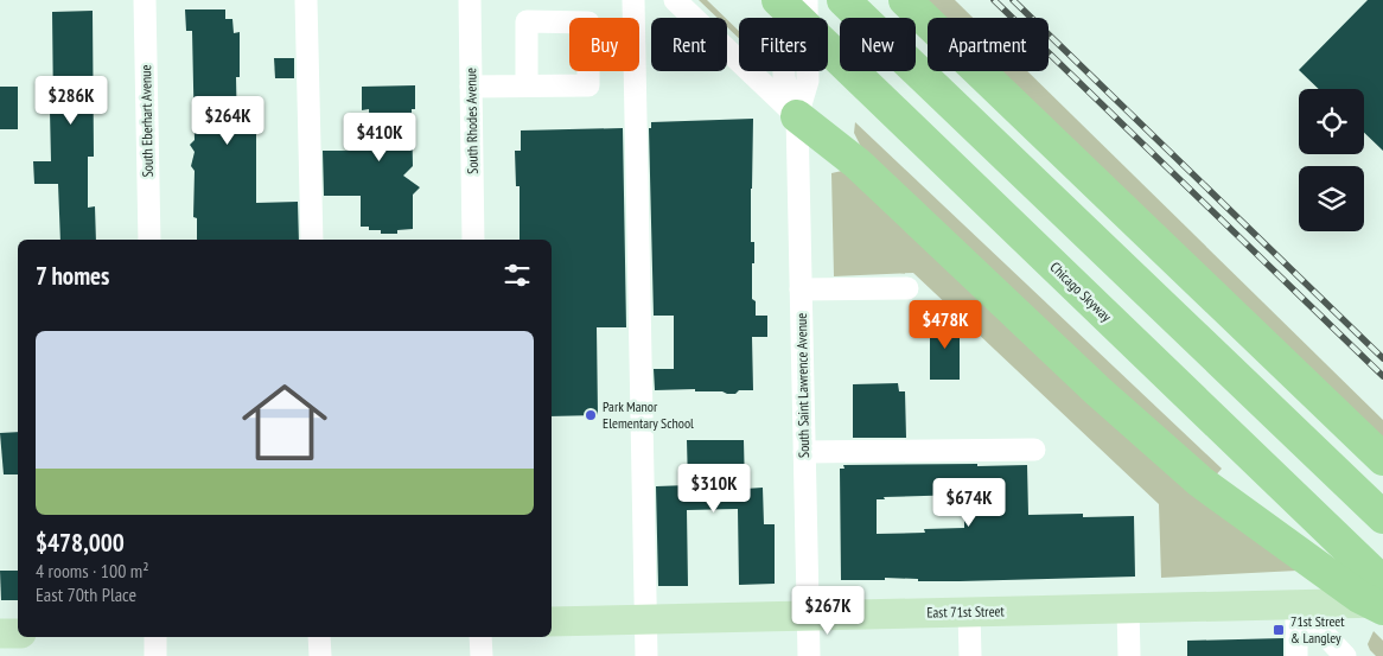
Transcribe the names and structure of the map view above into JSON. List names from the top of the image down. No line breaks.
{"streets":{"highway":["Chicago Skyway"],"main road":["East 71st Street"],"street":["South Eberhart Avenue","South Rhodes Avenue","South Saint Lawrence Avenue"]},"crossings":[["South Saint Lawrence Avenue","East 71st Street"]],"places":{"other":["Park Manor Elementary School"],"transit":["71st Street & Langley"]},"page":{"chip":["Buy","Rent","Filters","New","Apartment"],"price":["$286K","$264K","$410K","$478K","$310K","$674K","$267K"],"heading":"7 homes","list":[{"name":"$478,000","note":"4 rooms · 100 m² · East 70th Place"}]}}
